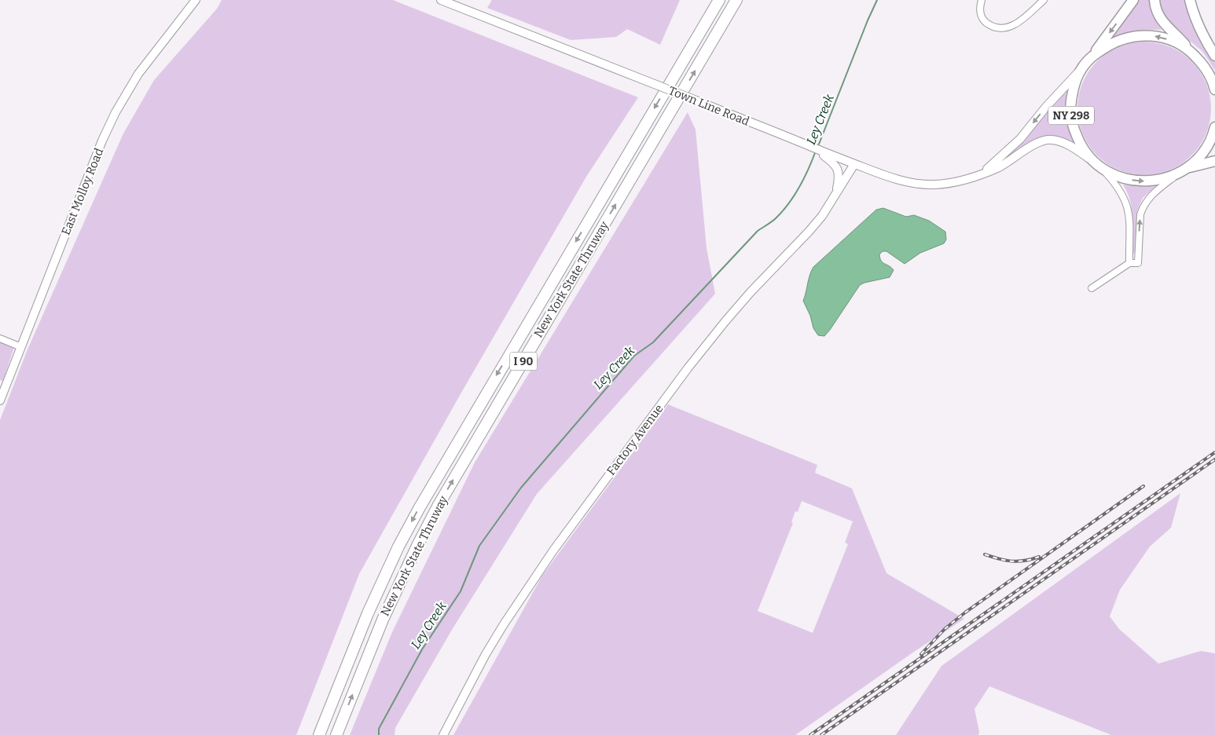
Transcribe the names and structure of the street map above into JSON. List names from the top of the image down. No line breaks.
{"streets":{"highway":["New York State Thruway","I 90"],"main road":["NY 298"],"street":["Town Line Road","East Molloy Road","Factory Avenue"]},"water":["Ley Creek"]}
